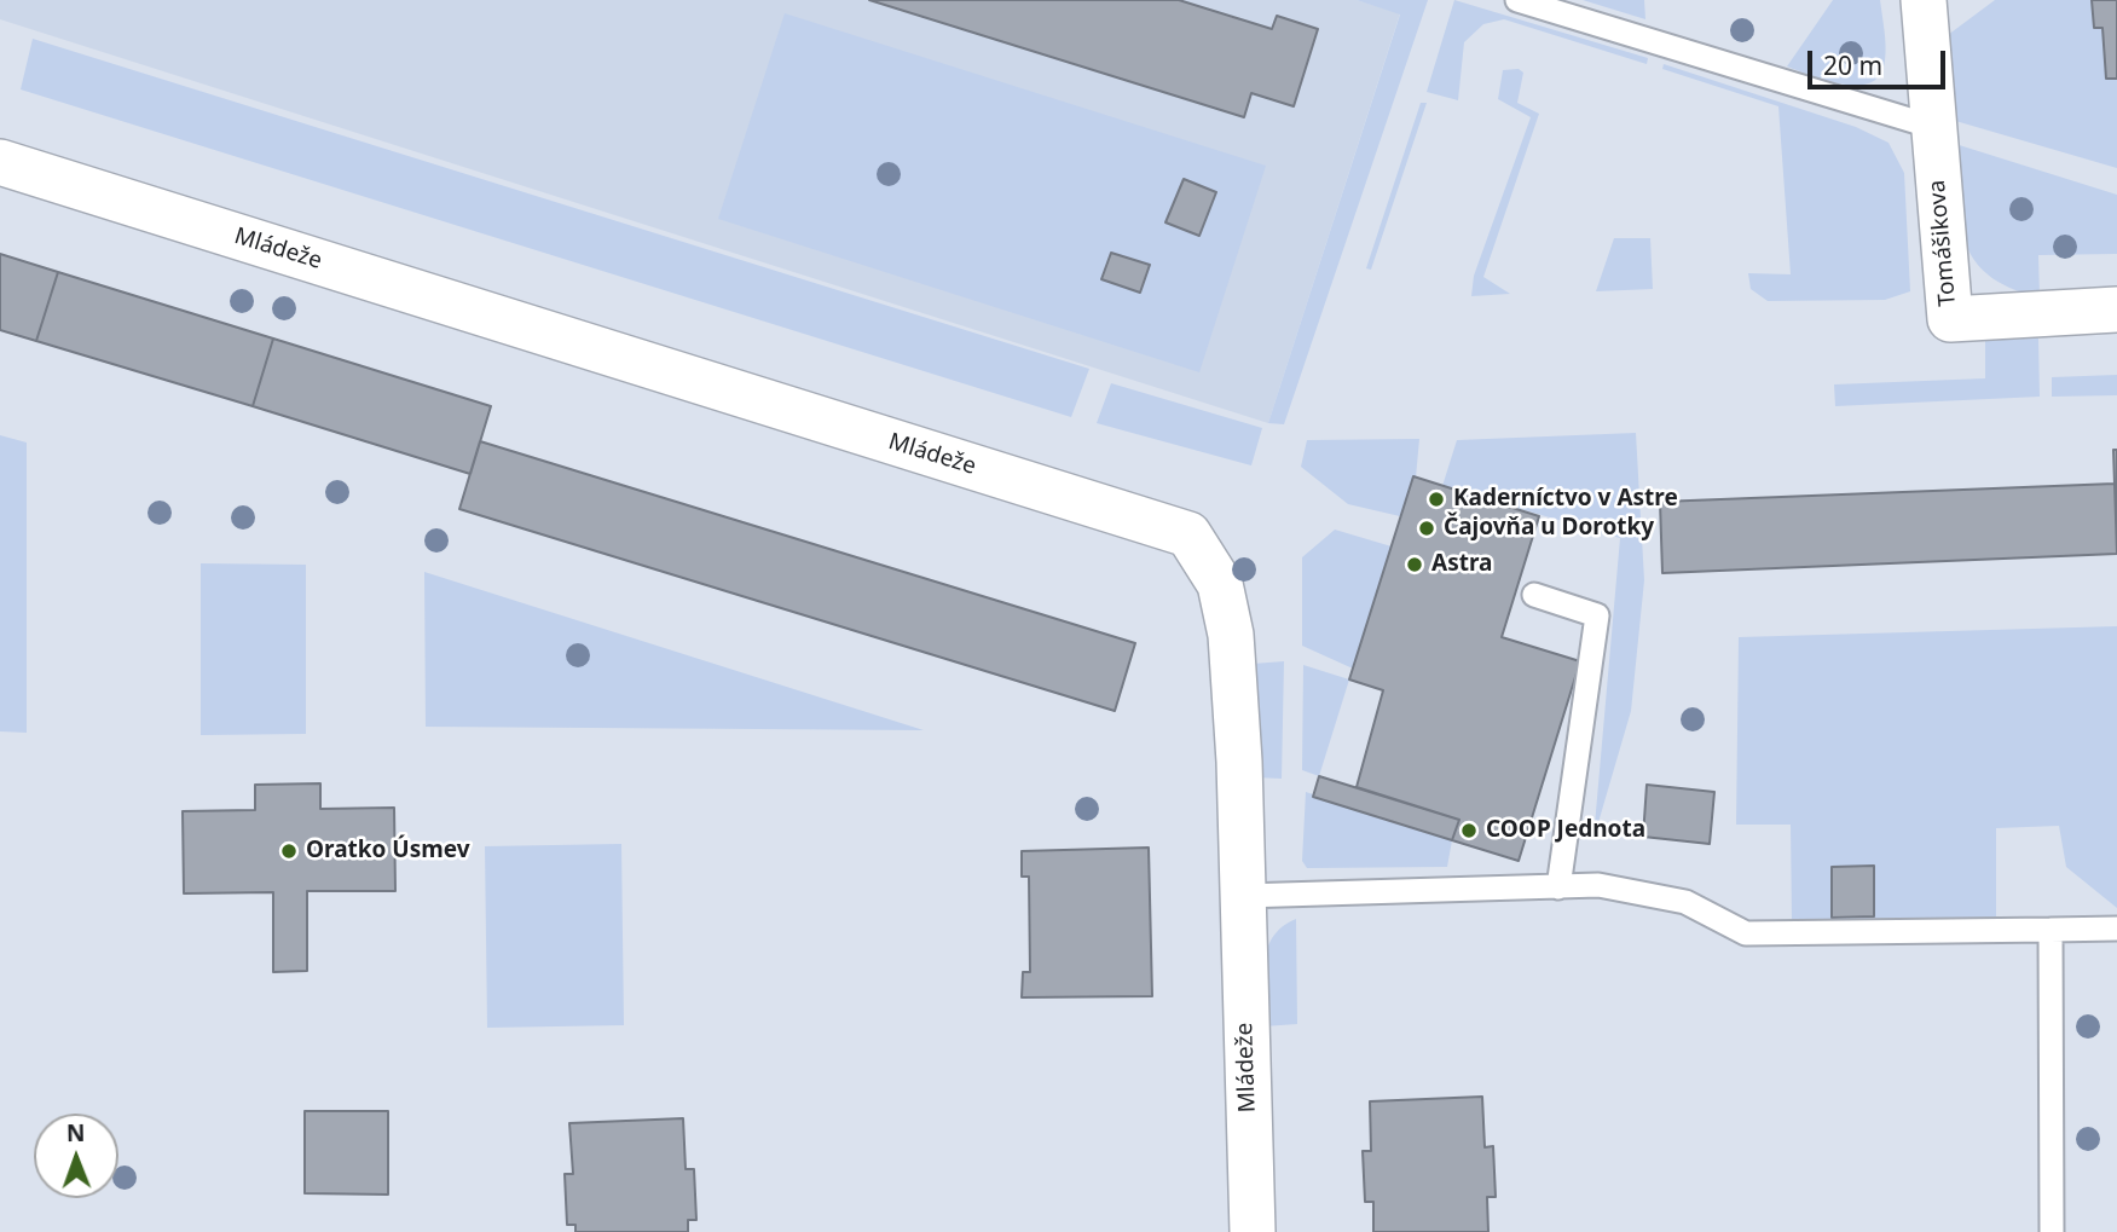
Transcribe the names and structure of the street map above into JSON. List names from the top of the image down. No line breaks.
{"streets":{"street":["Tomášikova","Mládeže"]},"places":["Kaderníctvo v Astre","Čajovňa u Dorotky","Astra","COOP Jednota","Oratko Úsmev"],"scale_bar":"20 m","north":"top"}
